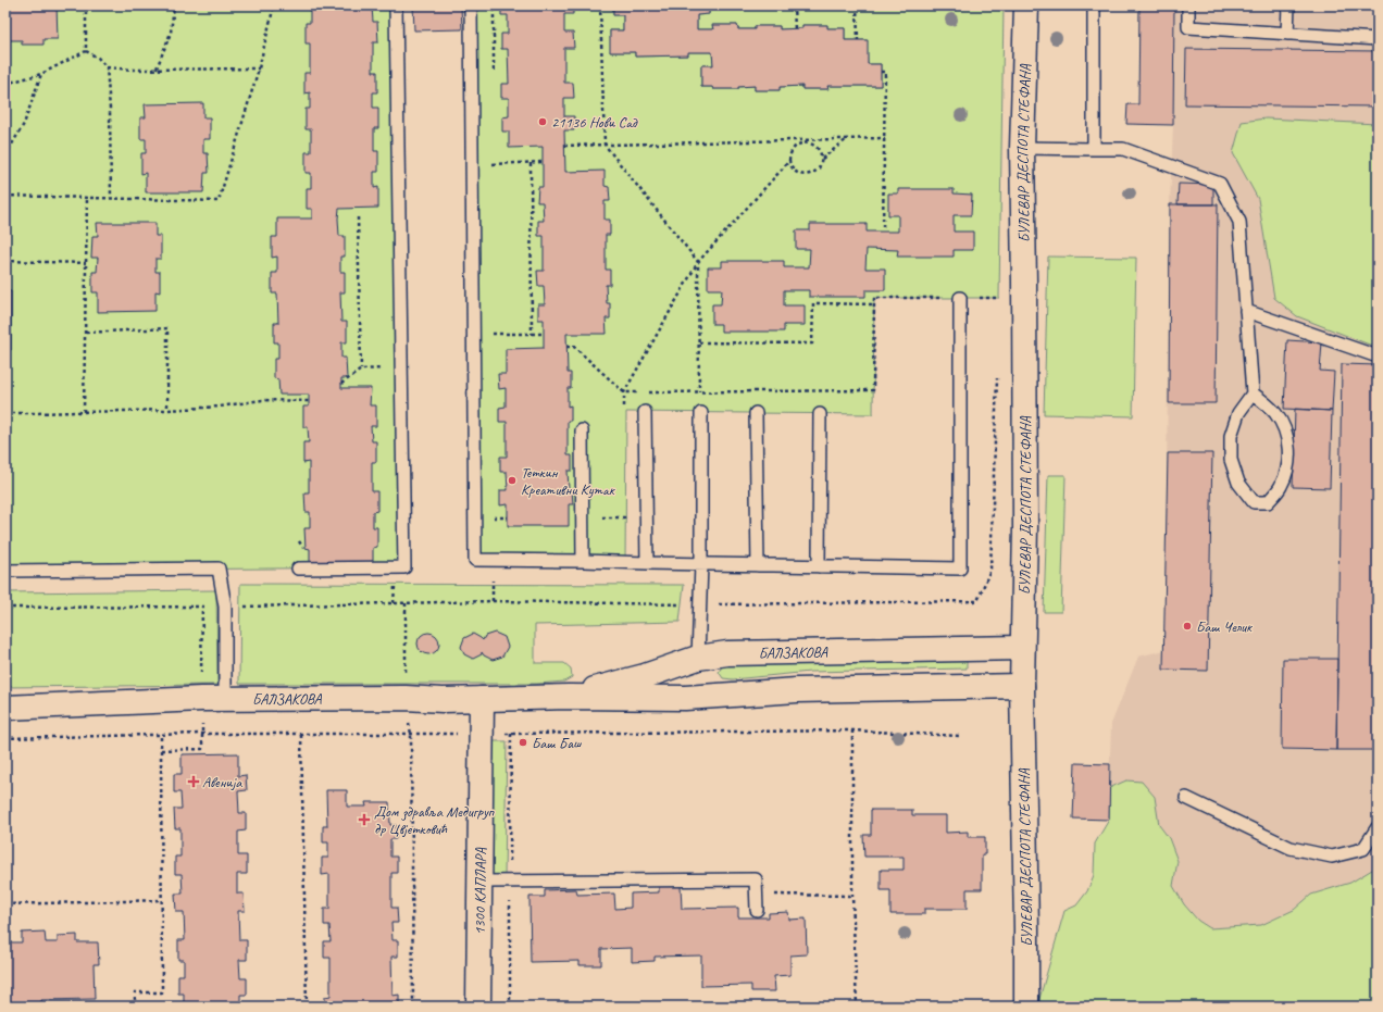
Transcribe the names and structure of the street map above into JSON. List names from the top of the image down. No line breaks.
{"streets":{"street":["БУЛЕВАР ДЕСПОТА СТЕФАНА","БАЛЗАКОВА","1300 КАПЛАРА"]},"crossings":[["БУЛЕВАР ДЕСПОТА СТЕФАНА","БАЛЗАКОВА"],["БАЛЗАКОВА","1300 КАПЛАРА"]],"places":{"other":["21136 Нови Сад","Теткин Креативни Кутак","Баш Челик","Баш Баш"],"health":["Авенија","Дом здравља Медигруп др Цвјетковић"]}}
